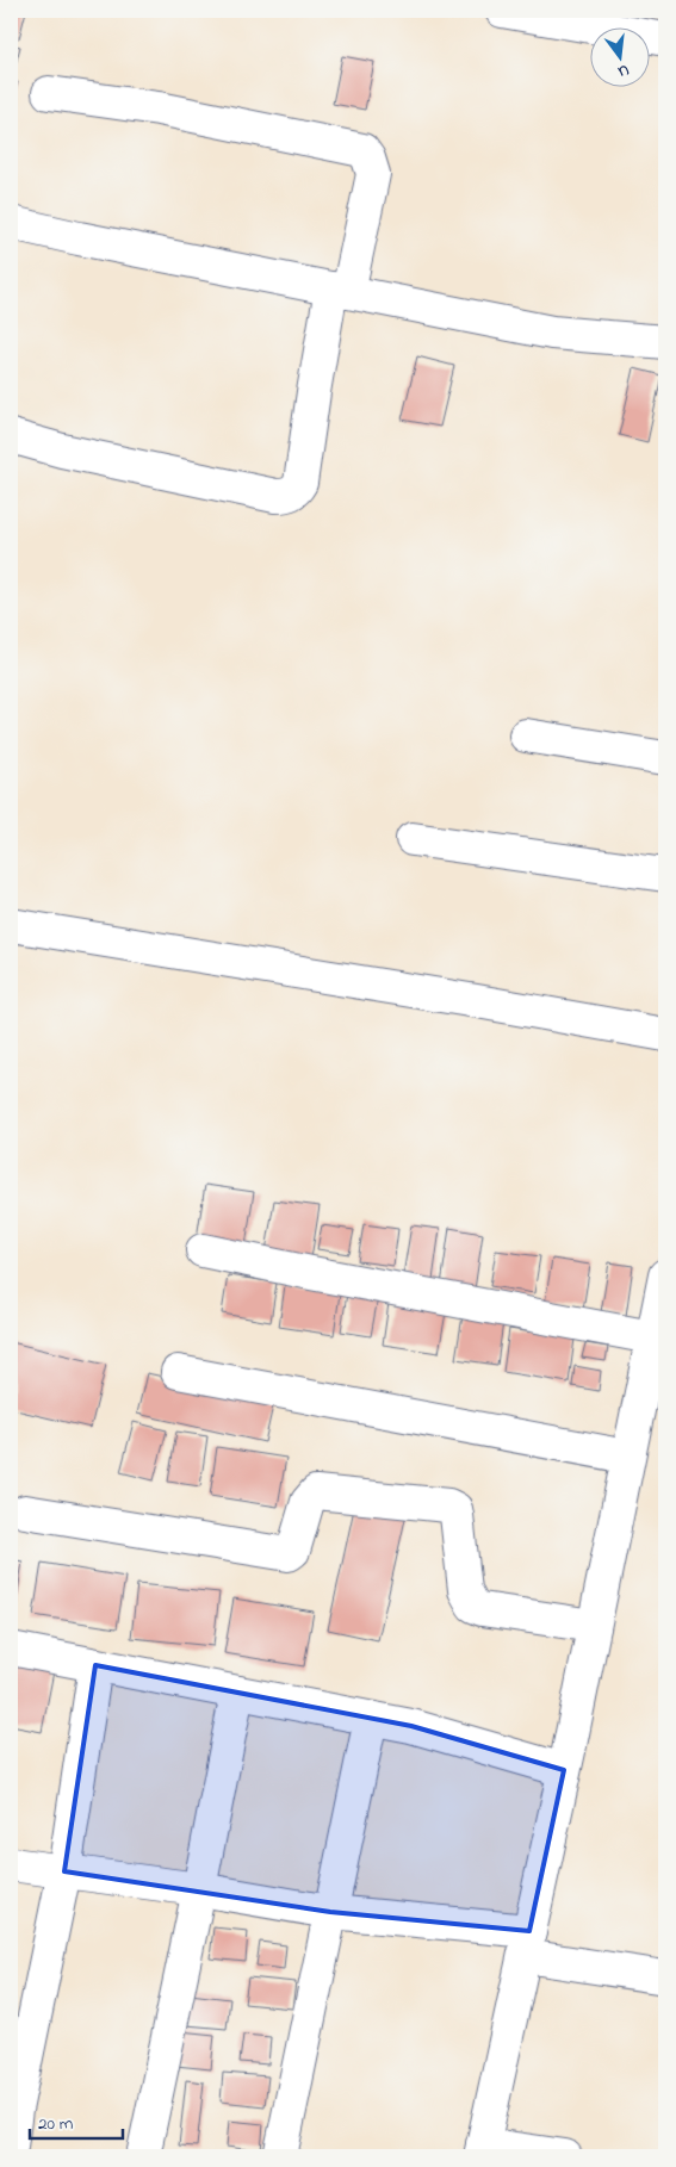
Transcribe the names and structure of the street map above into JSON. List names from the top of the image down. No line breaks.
{"scale_bar":"20 m","north":"bottom"}
